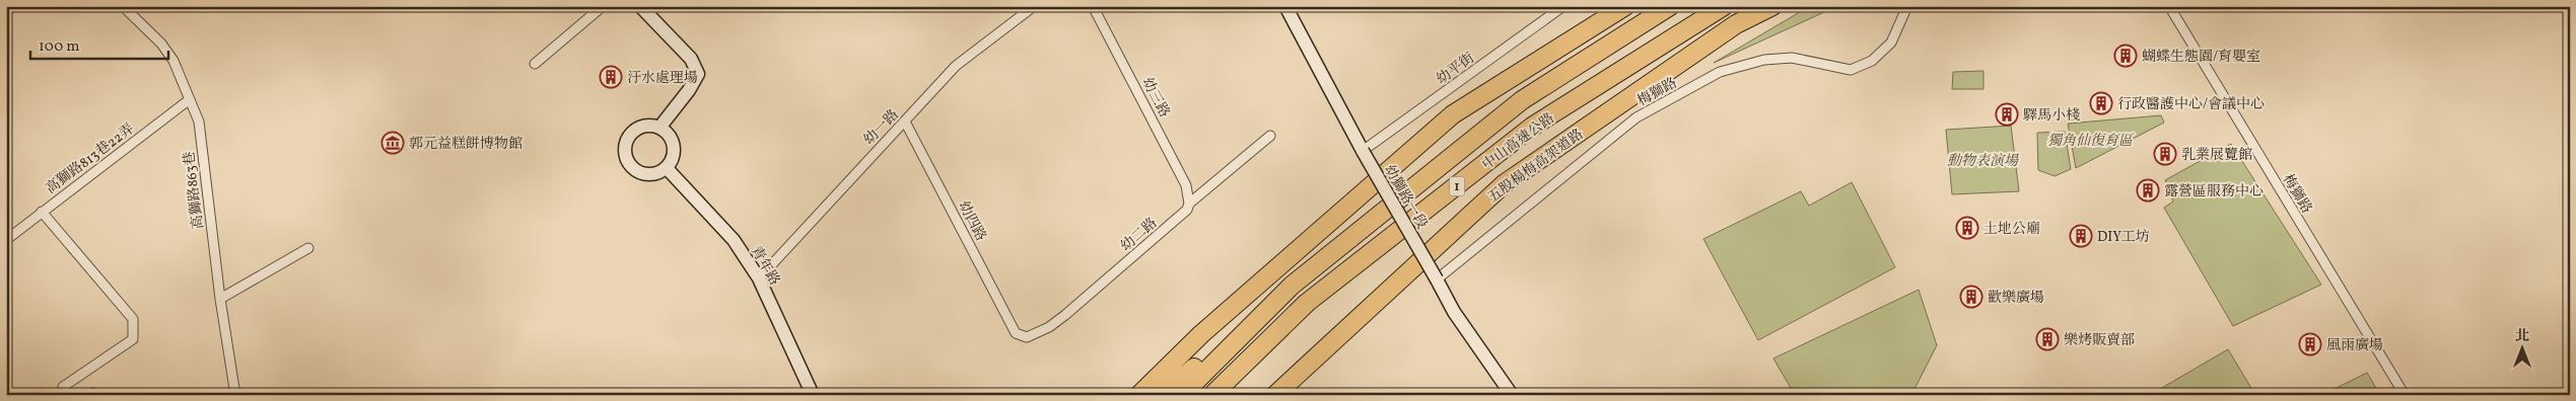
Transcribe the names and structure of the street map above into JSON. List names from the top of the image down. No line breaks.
{"streets":{"highway":["中山高速公路","五股楊梅高架道路","1"],"street":["幼平街","梅獅路","幼三路","幼一路","高獅路813巷22弄","高獅路863巷","幼獅路一段","幼四路","幼二路","青年路"]},"crossings":[["幼平街","幼獅路一段"],["梅獅路","幼獅路一段"],["幼三路","幼二路"],["幼一路","幼四路"],["幼一路","青年路"],["高獅路813巷22弄","高獅路863巷"],["幼四路","幼二路"]],"parks":["獨角仙復育區","動物表演場"],"places":{"building":["蝴蝶生態園/育嬰室","汙水處理場","行政醫護中心/會議中心","驛馬小棧","乳業展覽館","露營區服務中心","土地公廟","DIY工坊","歡樂廣場","樂烤販賣部","風雨廣場"],"museum":["郭元益糕餅博物館"]},"scale_bar":"100 m","north":"top"}
